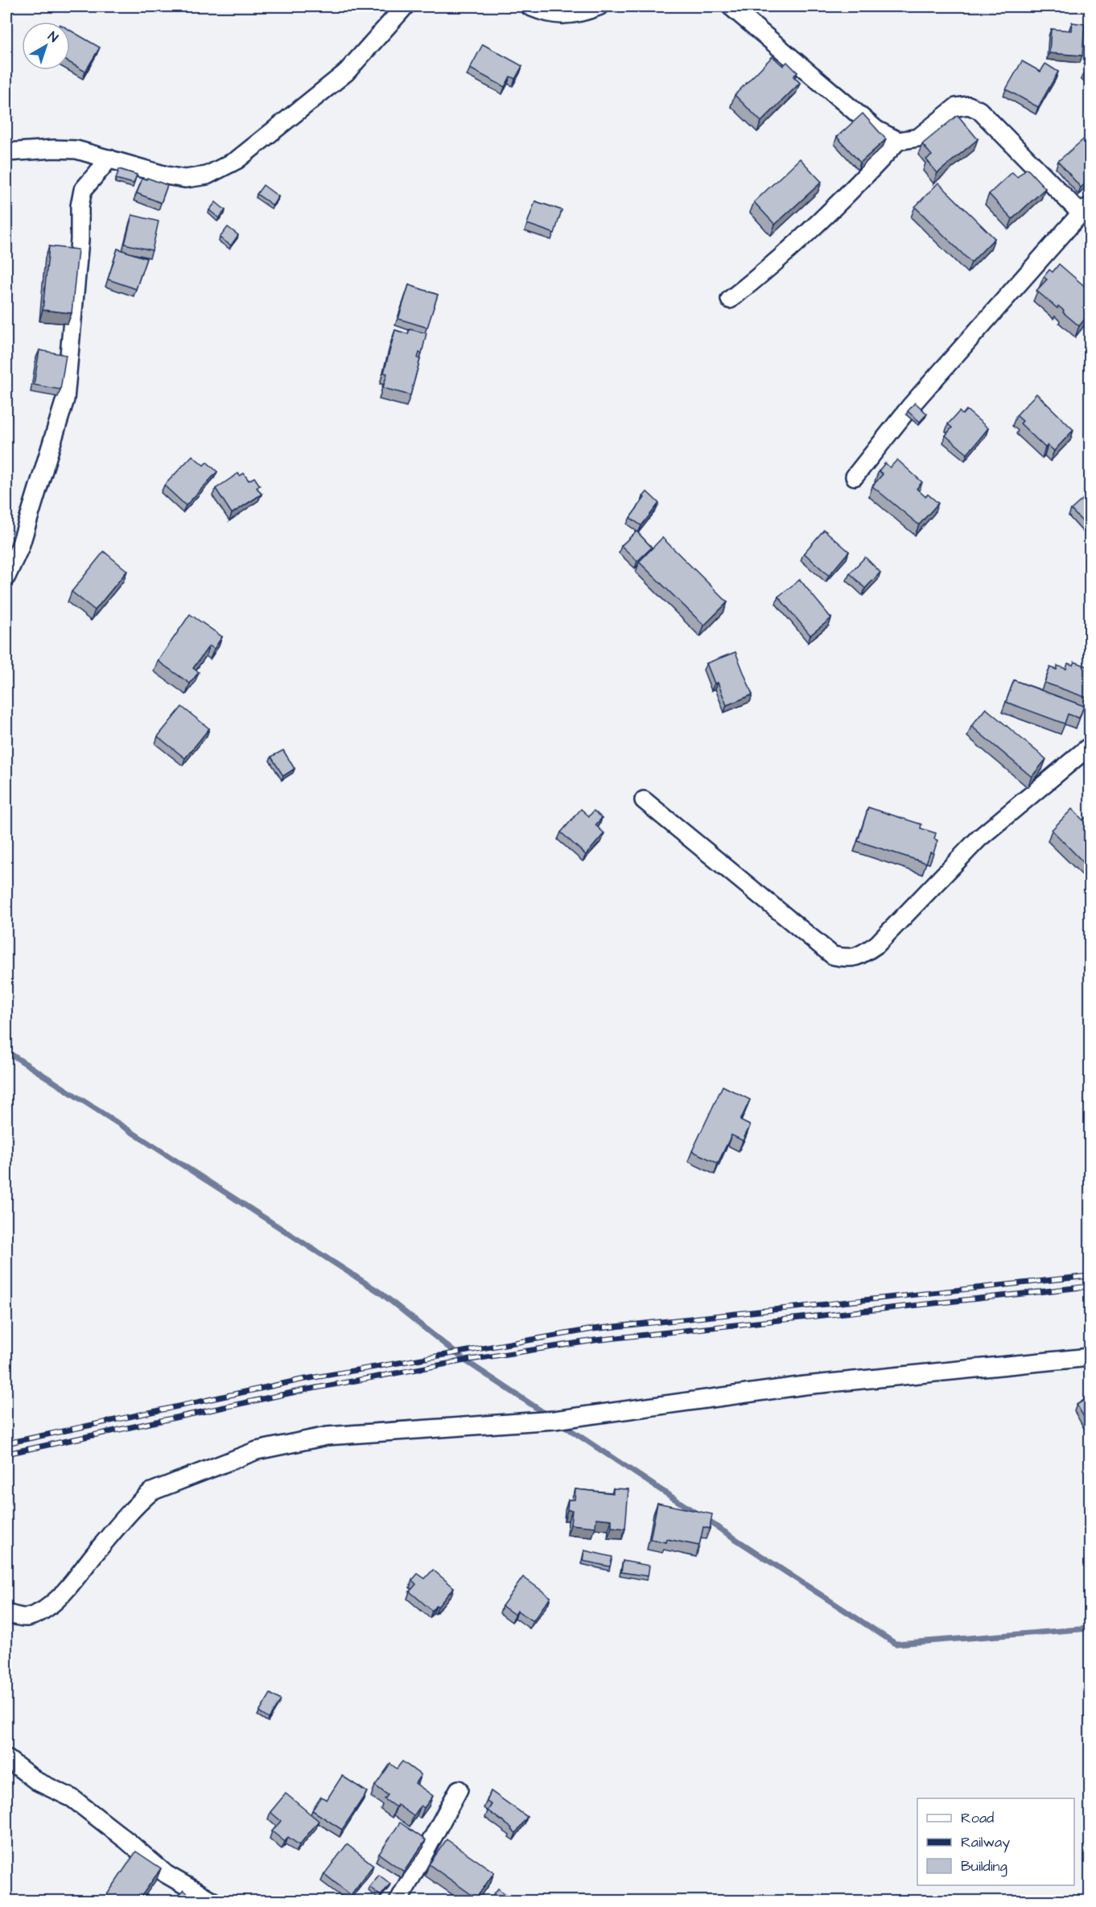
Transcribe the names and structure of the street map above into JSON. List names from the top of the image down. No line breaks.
{"legend":["Road","Railway","Building"],"north":"top right"}
